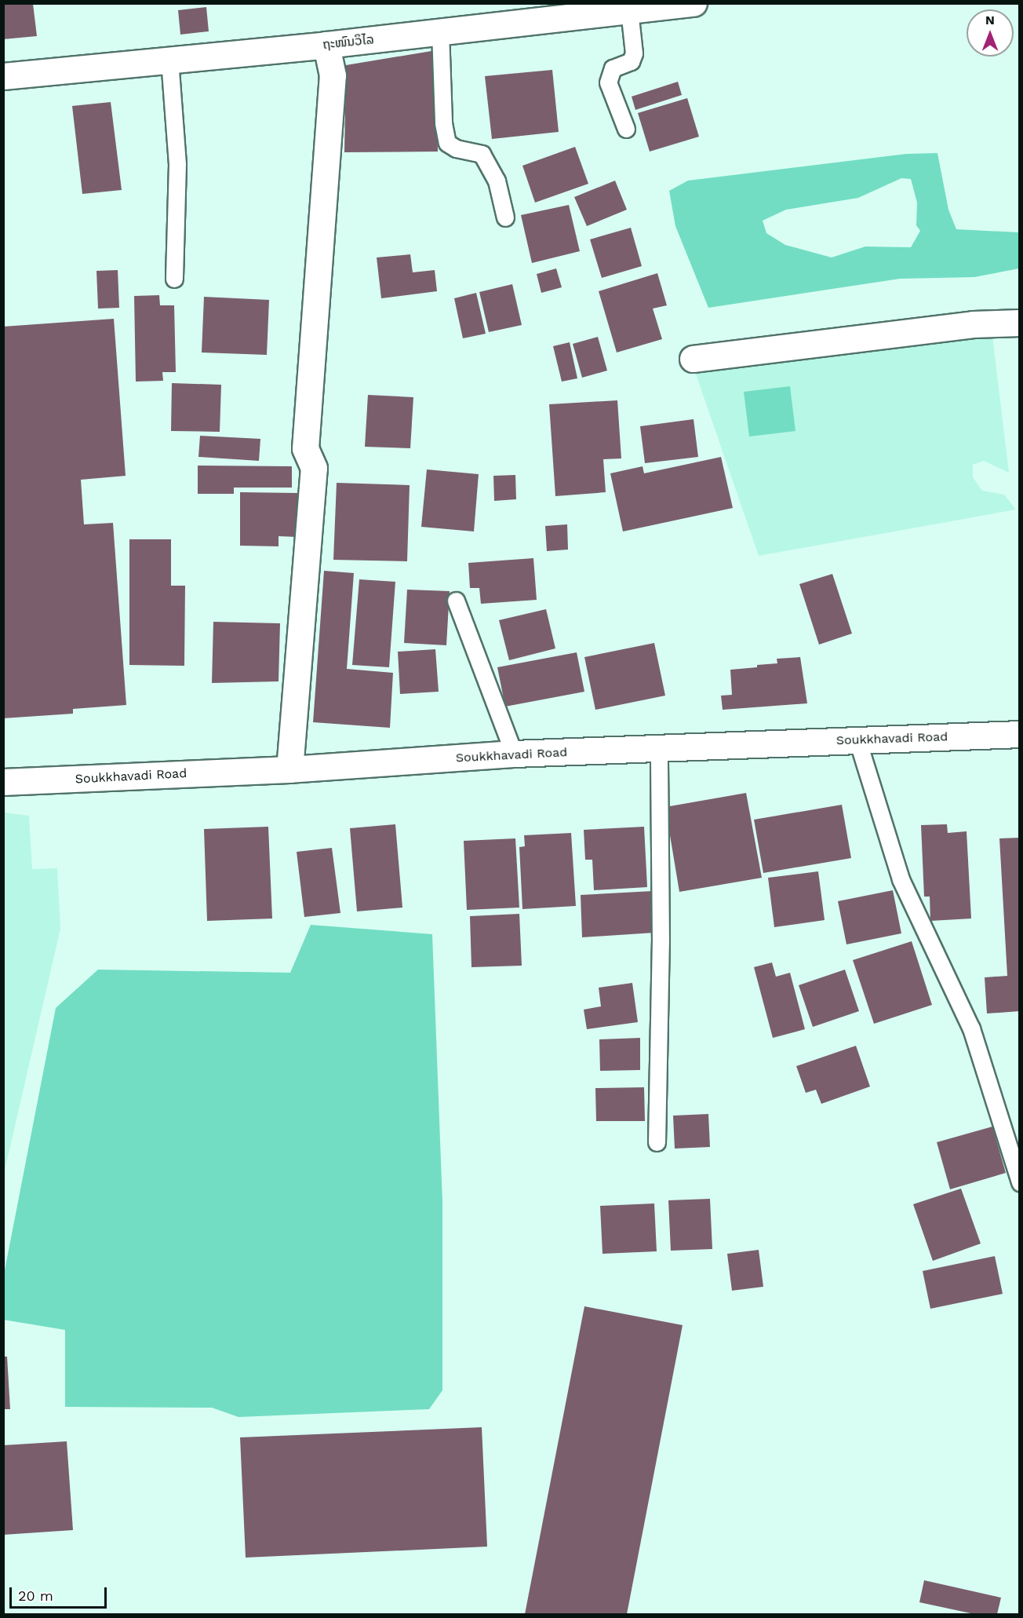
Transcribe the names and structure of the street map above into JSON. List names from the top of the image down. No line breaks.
{"streets":{"street":["ຖະໜົນວິໄລ","Soukkhavadi Road"]},"scale_bar":"20 m","north":"top"}
